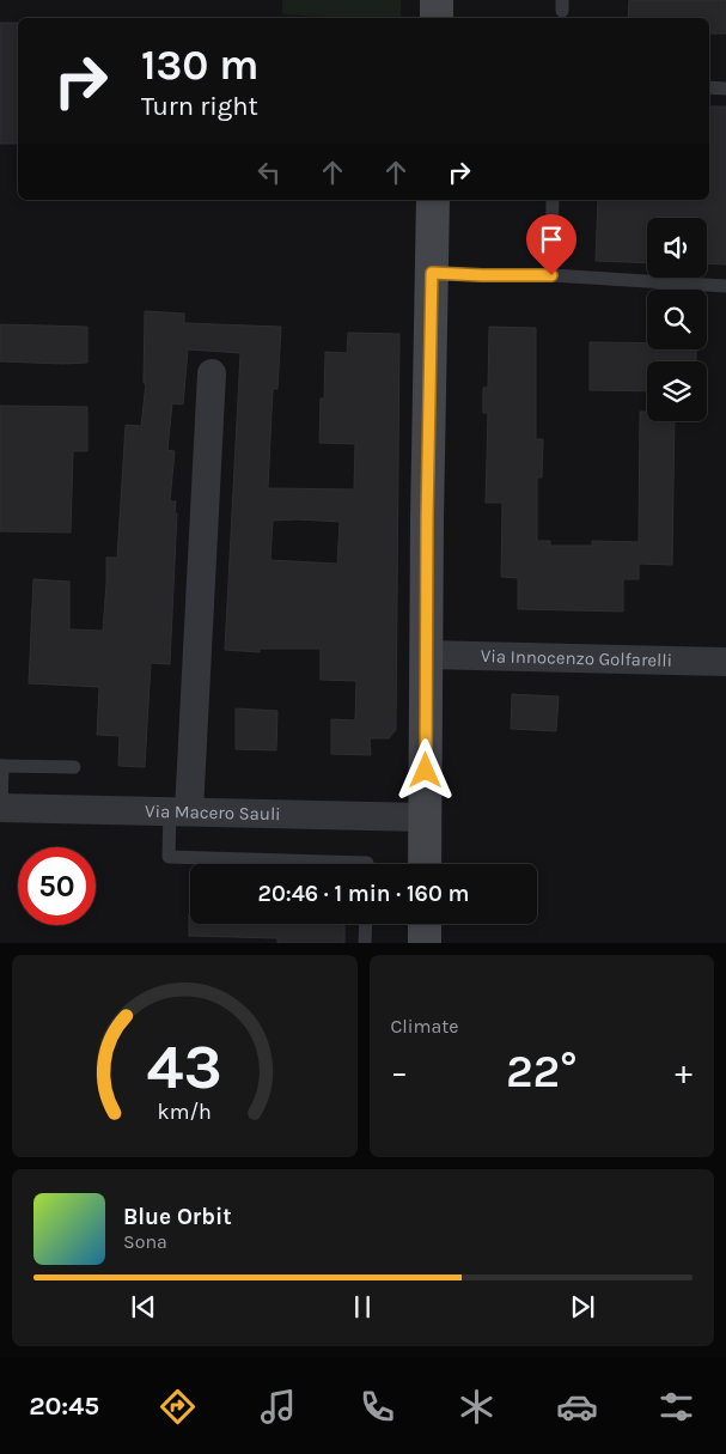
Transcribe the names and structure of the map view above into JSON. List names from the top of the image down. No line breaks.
{"streets":{"street":["Via Innocenzo Golfarelli","Via Macero Sauli"]},"page":{"turn":["130 m","Turn right"],"limit":"50","trip":"20:46 · 1 min · 160 m","tile":"Climate","heat":["−","22°","+"],"song":["Blue Orbit","Sona"],"tabs":"20:45","gauge":["43","km/h"]}}
